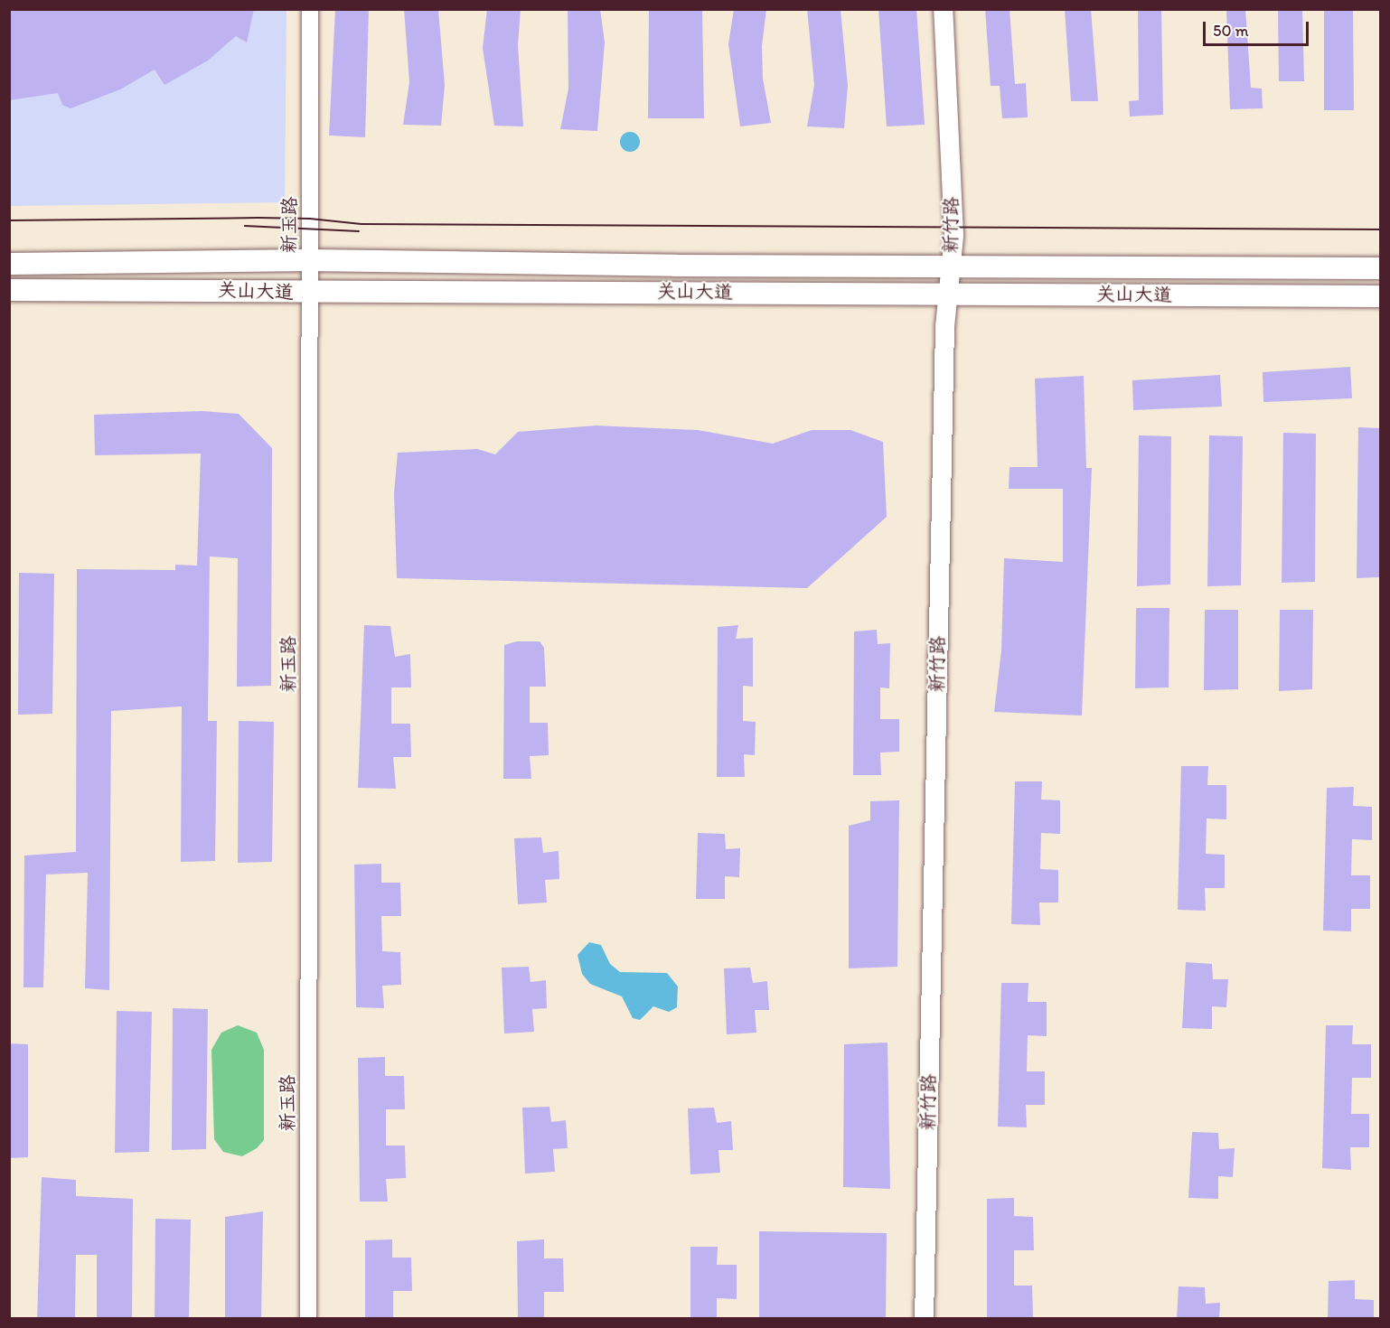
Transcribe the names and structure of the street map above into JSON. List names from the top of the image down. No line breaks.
{"streets":{"main road":["新竹路","关山大道"],"street":["新玉路"]},"crossings":[["新玉路","关山大道"],["新竹路","关山大道"]],"scale_bar":"50 m"}
